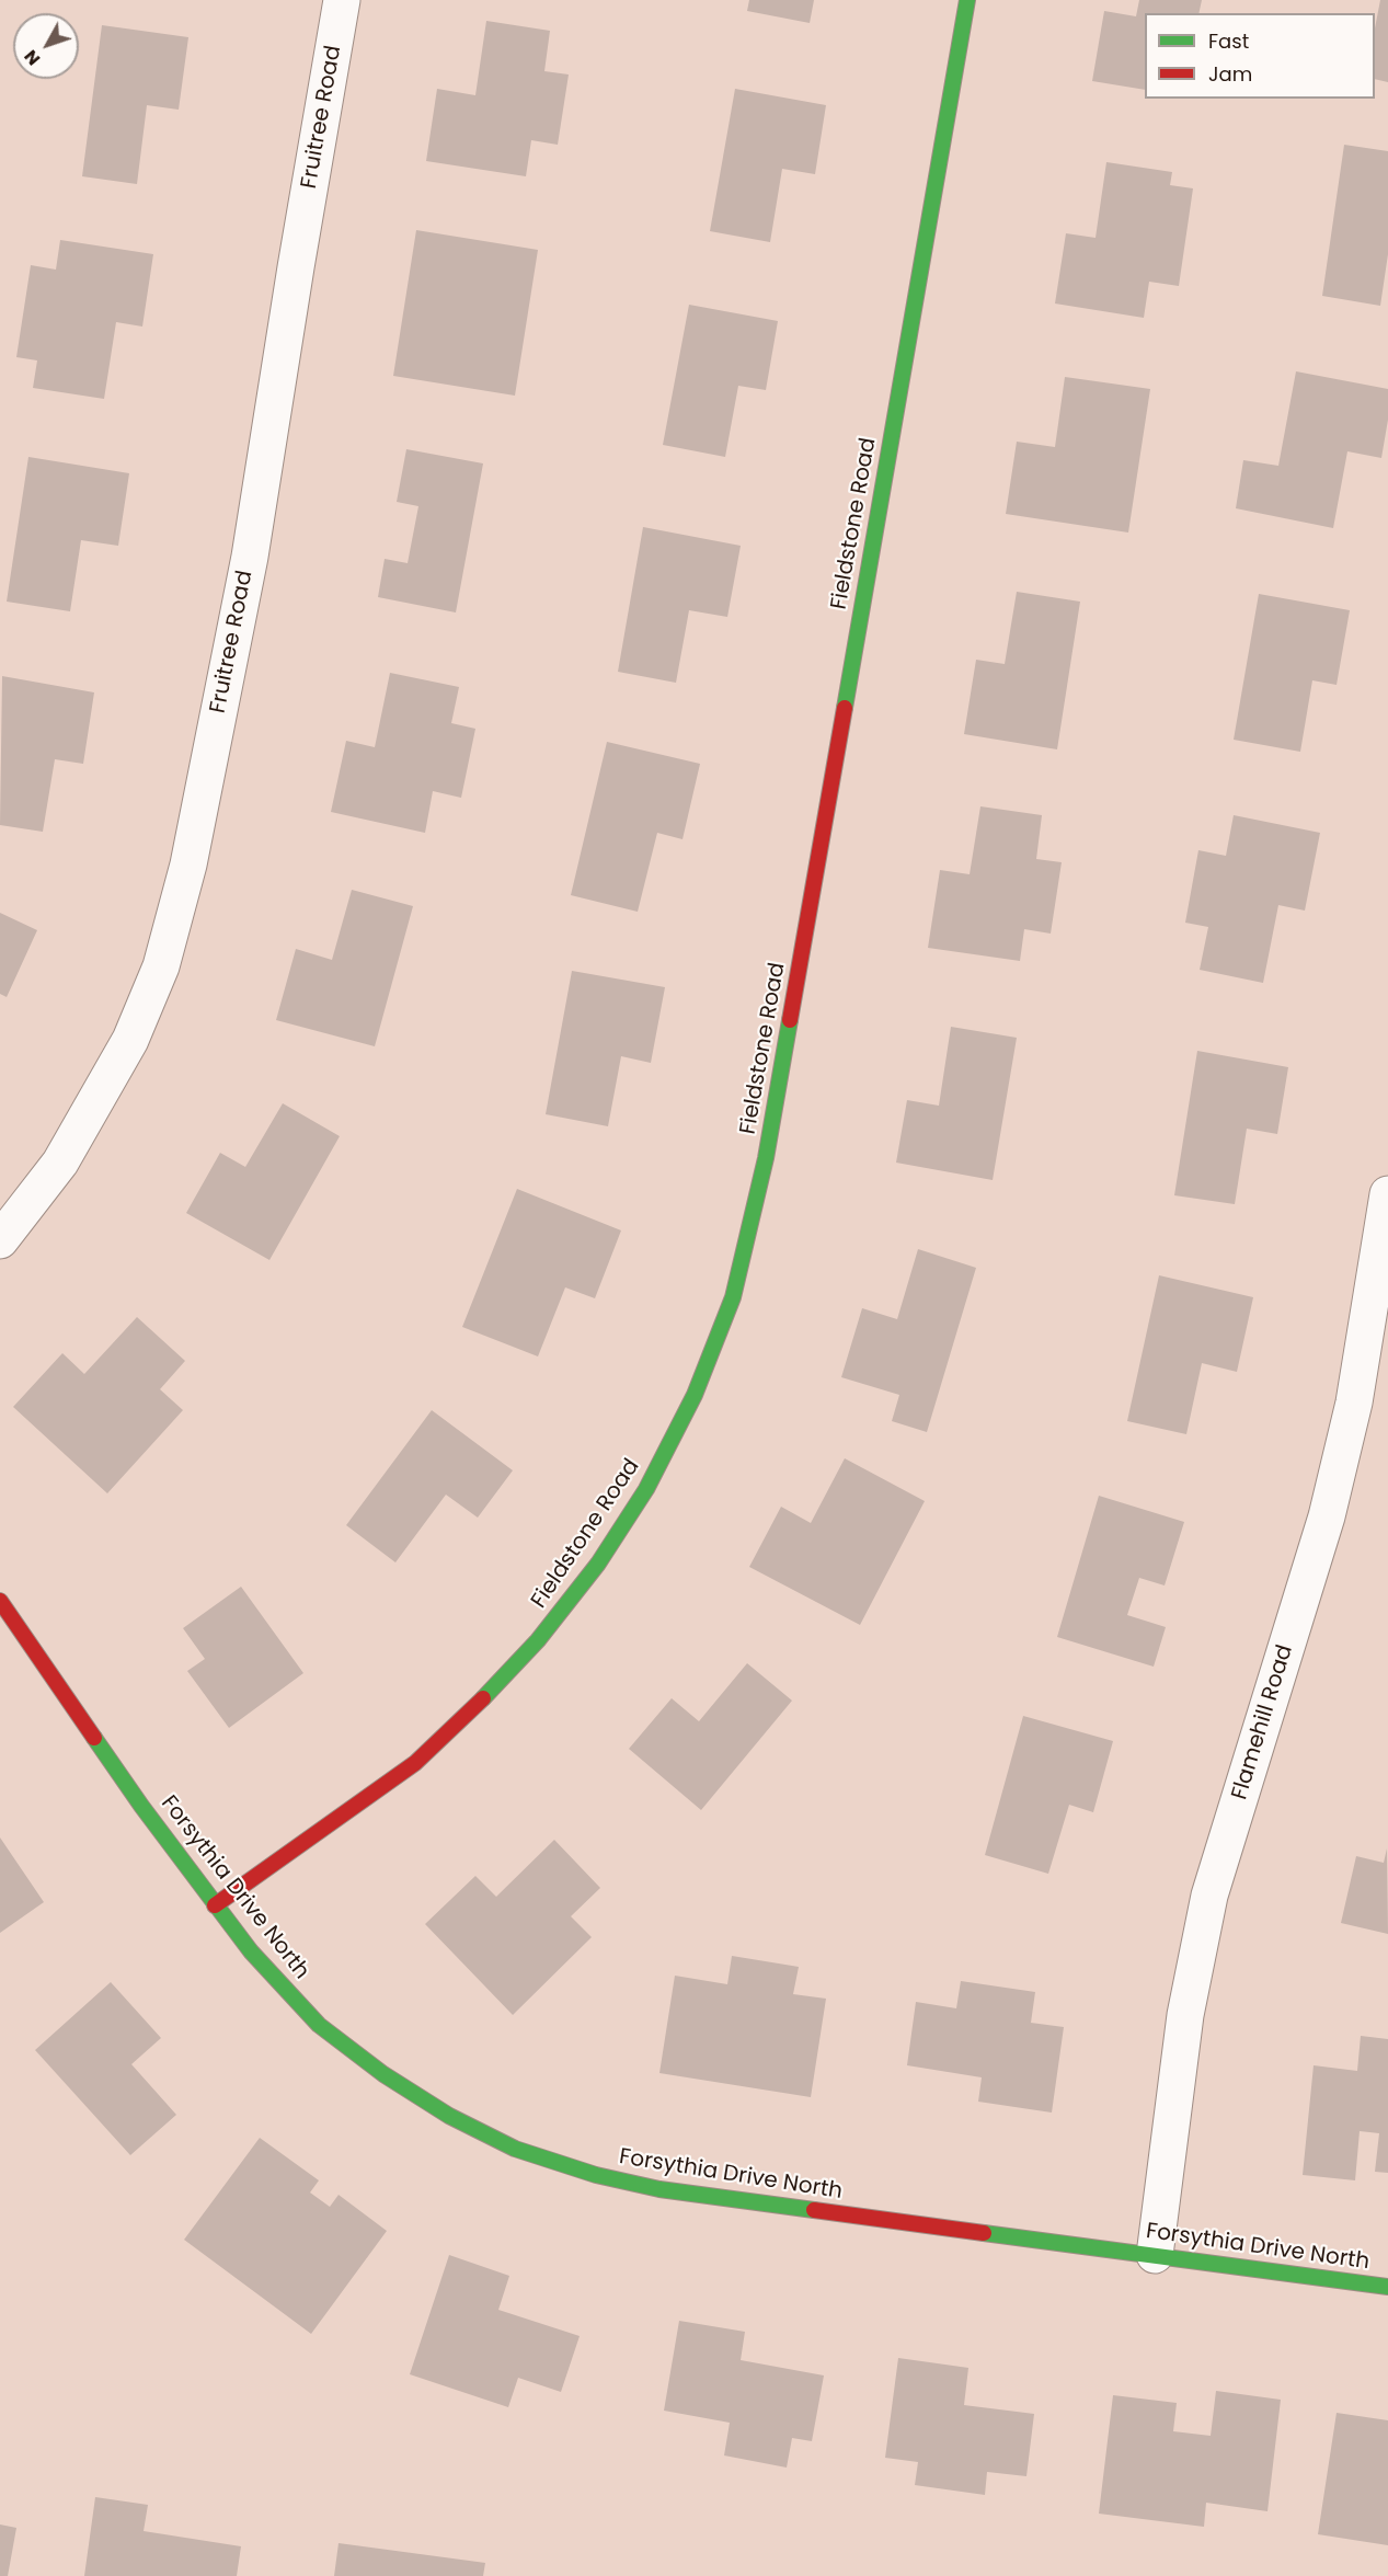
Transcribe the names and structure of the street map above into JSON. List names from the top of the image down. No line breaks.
{"streets":{"street":["Fruitree Road","Fieldstone Road","Flamehill Road","Forsythia Drive North"]},"crossings":[["Fieldstone Road","Forsythia Drive North"],["Flamehill Road","Forsythia Drive North"]],"legend":["Fast","Jam"],"north":"bottom left"}
